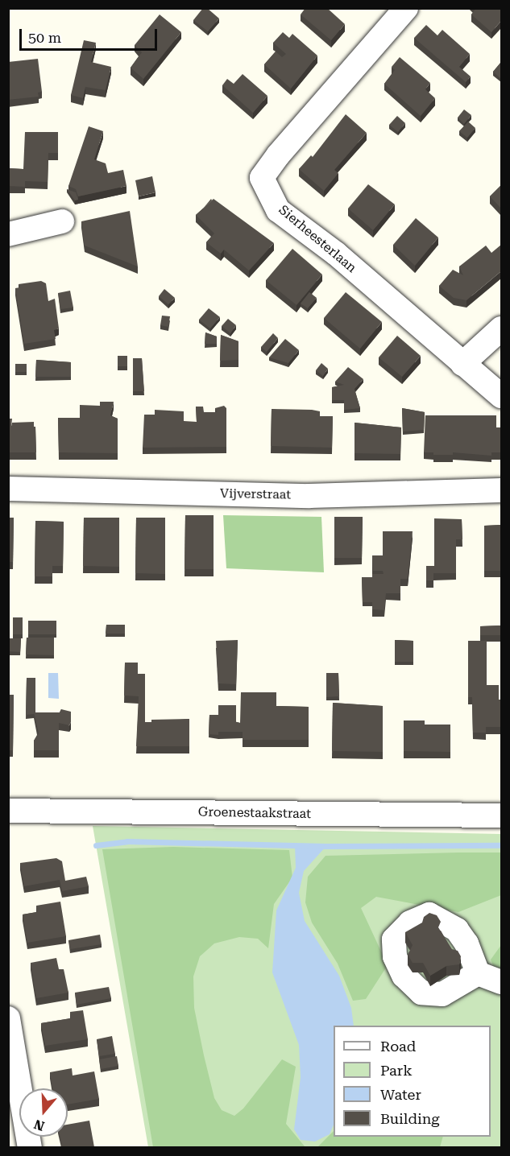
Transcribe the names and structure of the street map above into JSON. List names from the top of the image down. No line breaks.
{"streets":{"street":["Sierheesterlaan","Vijverstraat","Groenestaakstraat"]},"legend":["Road","Park","Water","Building"],"scale_bar":"50 m","north":"bottom"}
